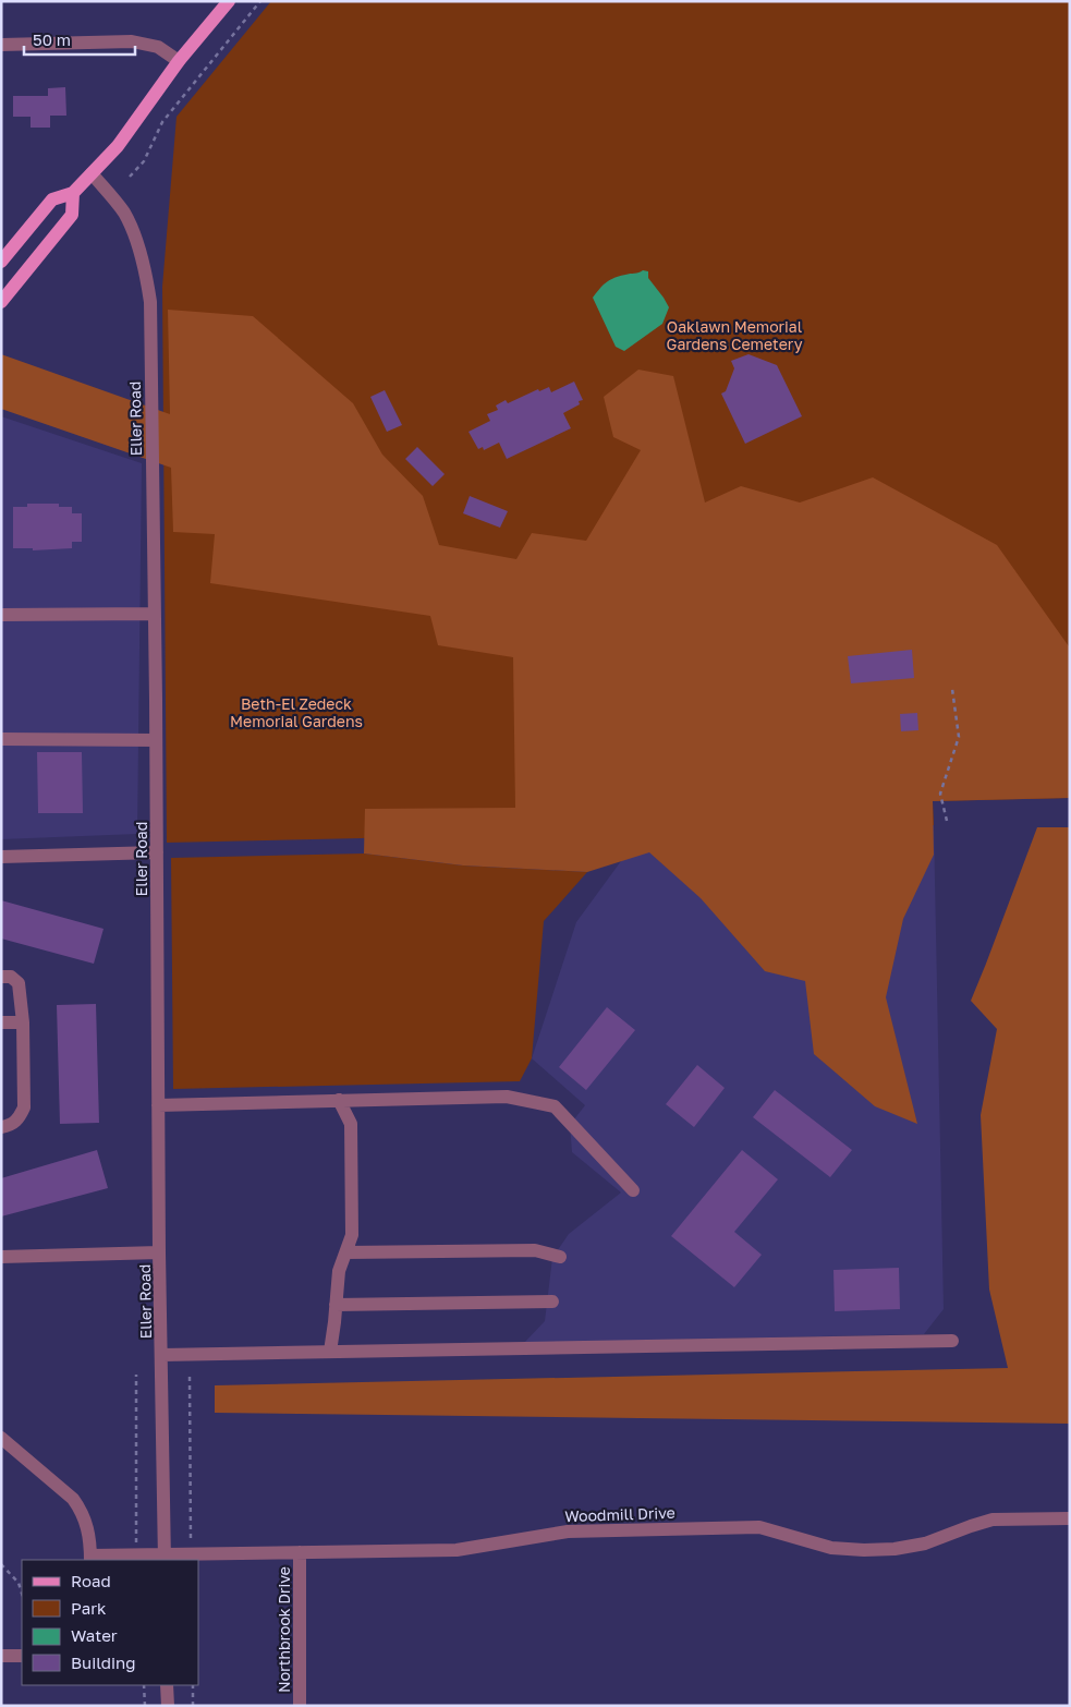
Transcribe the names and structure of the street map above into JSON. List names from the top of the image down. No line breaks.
{"streets":{"street":["Eller Road","Woodmill Drive","Northbrook Drive"]},"crossings":[["Eller Road","Woodmill Drive"],["Woodmill Drive","Northbrook Drive"]],"parks":["Oaklawn Memorial Gardens Cemetery","Beth-El Zedeck Memorial Gardens"],"legend":["Road","Park","Water","Building"],"scale_bar":"50 m"}
